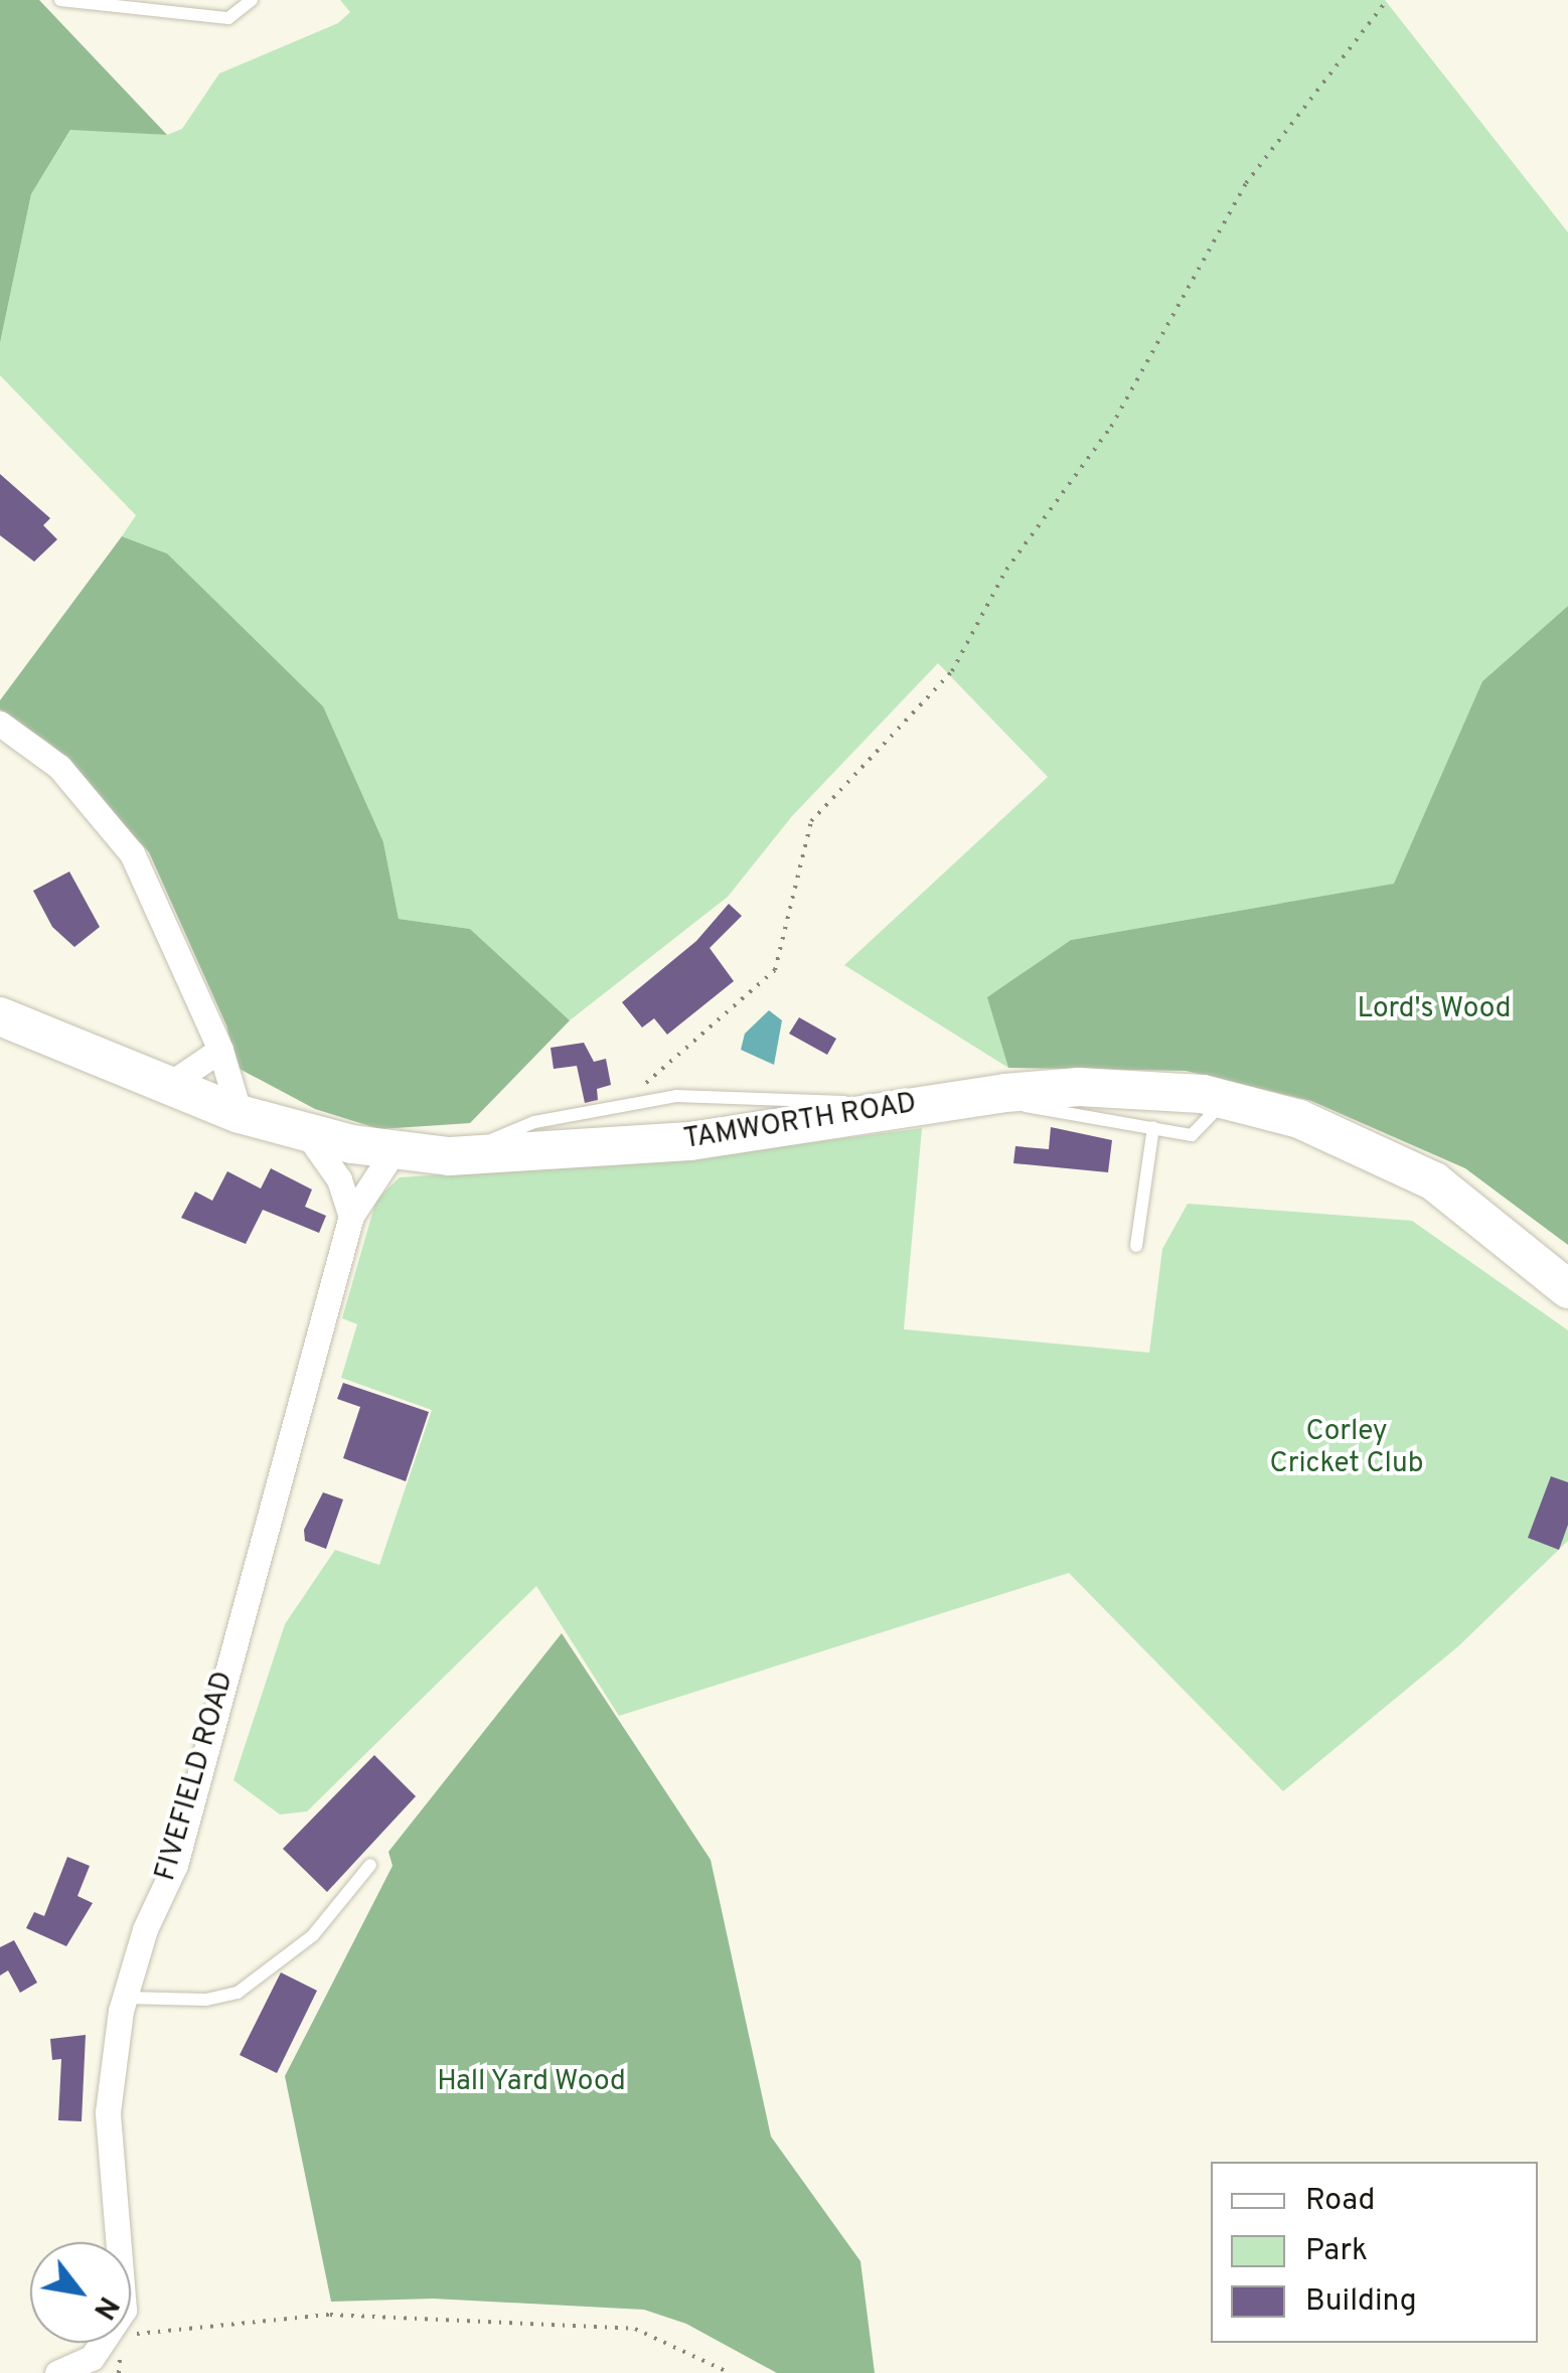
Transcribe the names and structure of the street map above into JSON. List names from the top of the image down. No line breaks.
{"streets":{"main road":["TAMWORTH ROAD"],"street":["FIVEFIELD ROAD"]},"crossings":[["TAMWORTH ROAD","FIVEFIELD ROAD"]],"parks":["Lord's Wood","Corley Cricket Club","Hall Yard Wood"],"legend":["Road","Park","Building"],"north":"bottom right"}
